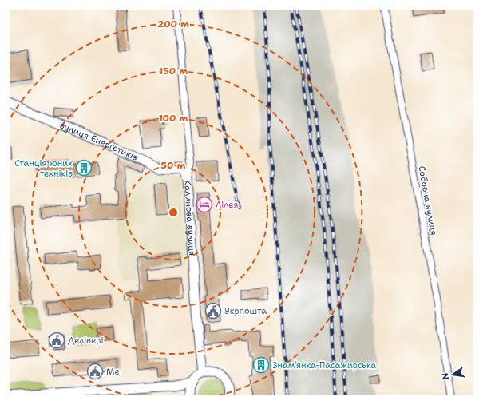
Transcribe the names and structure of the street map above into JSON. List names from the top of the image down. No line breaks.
{"streets":{"street":["вулиця Енергетиків","Соборна вулиця","Калинова вулиця"]},"crossings":[["вулиця Енергетиків","Калинова вулиця"]],"places":{"building":["Станція юних техніків","Знам'янка-Пасажирська"],"hotel":["Лілея"],"public building":["Укрпошта","Делівері","Me"]},"north":"left","rings":["200 m","150 m","100 m","50 m"]}
